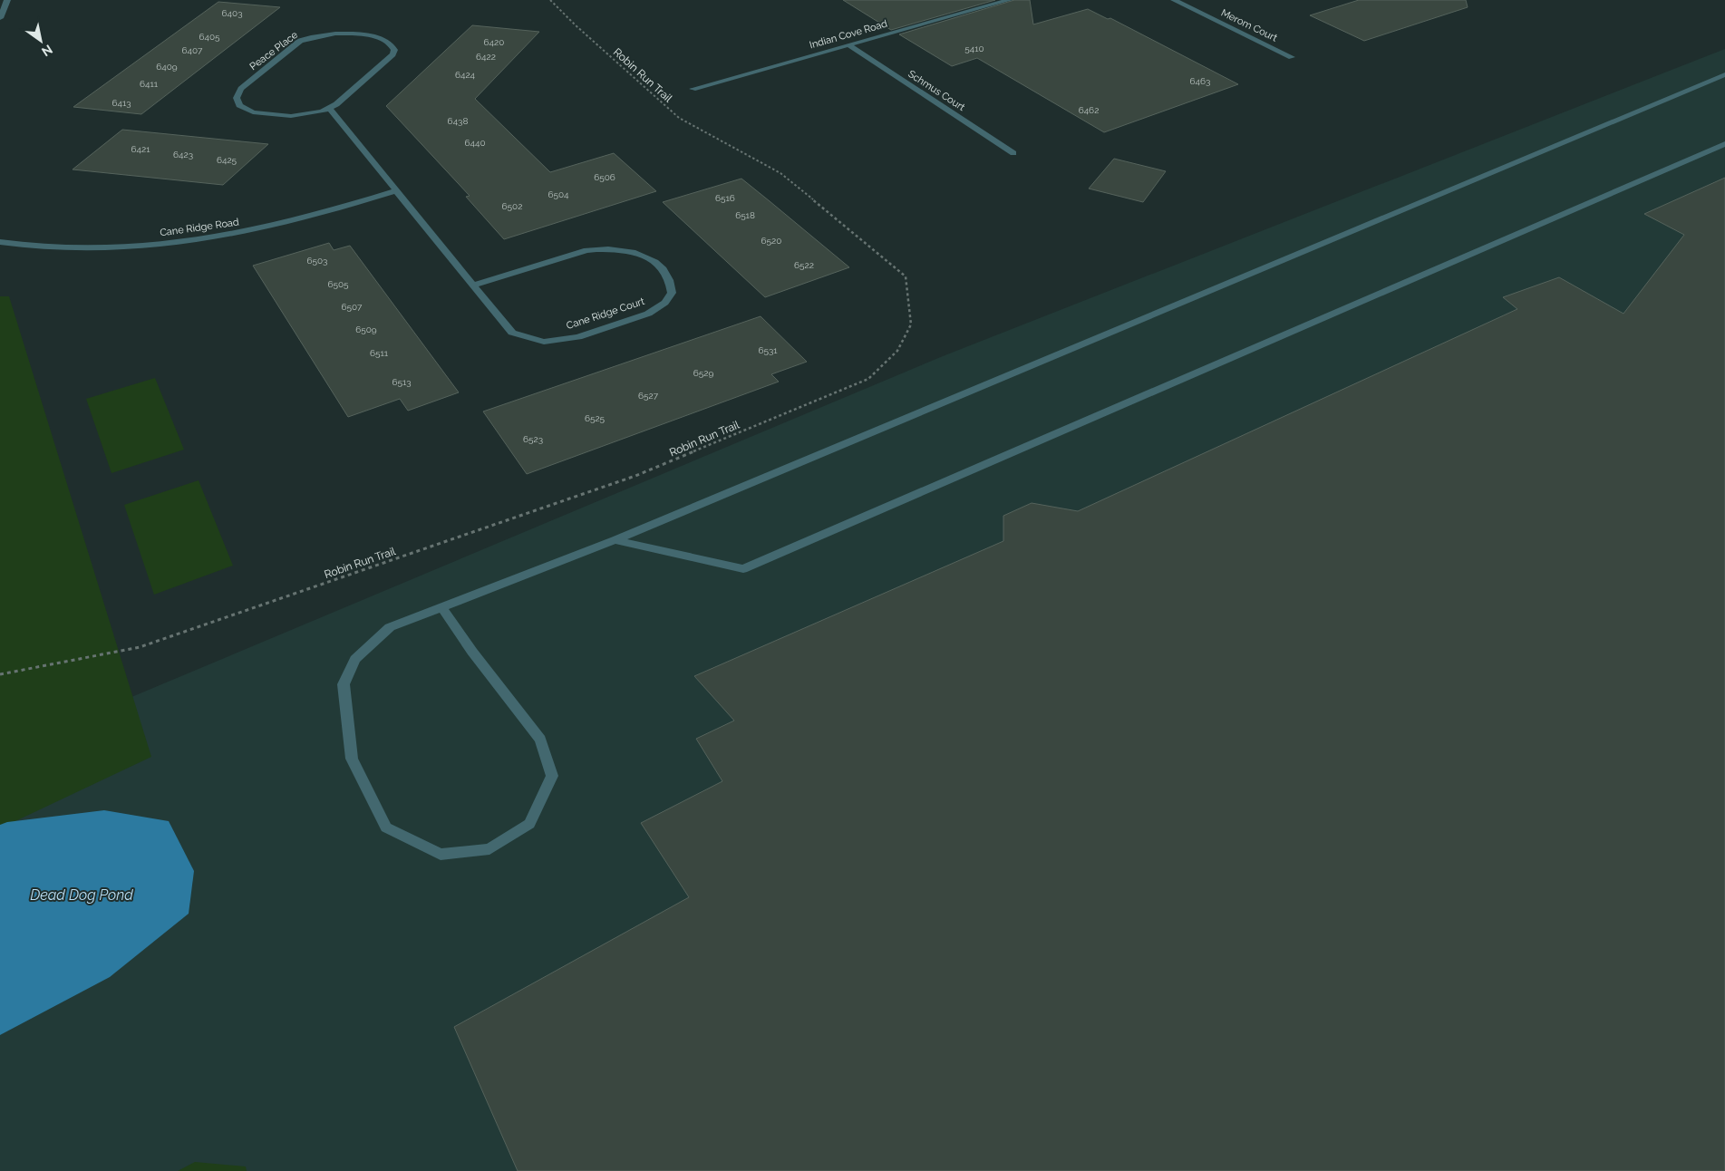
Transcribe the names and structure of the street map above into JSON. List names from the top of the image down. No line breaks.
{"streets":{"street":["Merom Court","Indian Cove Road","Peace Place","Schmus Court","Cane Ridge Road","Cane Ridge Court"],"path":["Robin Run Trail"]},"crossings":[["Indian Cove Road","Schmus Court"],["Cane Ridge Road","Cane Ridge Court"]],"water":["Dead Dog Pond"],"house_numbers":["6403","6405","6420","5410","6407","6422","6409","6424","6463","6411","6413","6462","6438","6440","6421","6423","6425","6506","6504","6516","6502","6518","6520","6503","6522","6505","6507","6509","6531","6511","6529","6513","6527","6525","6523"],"north":"bottom right"}
